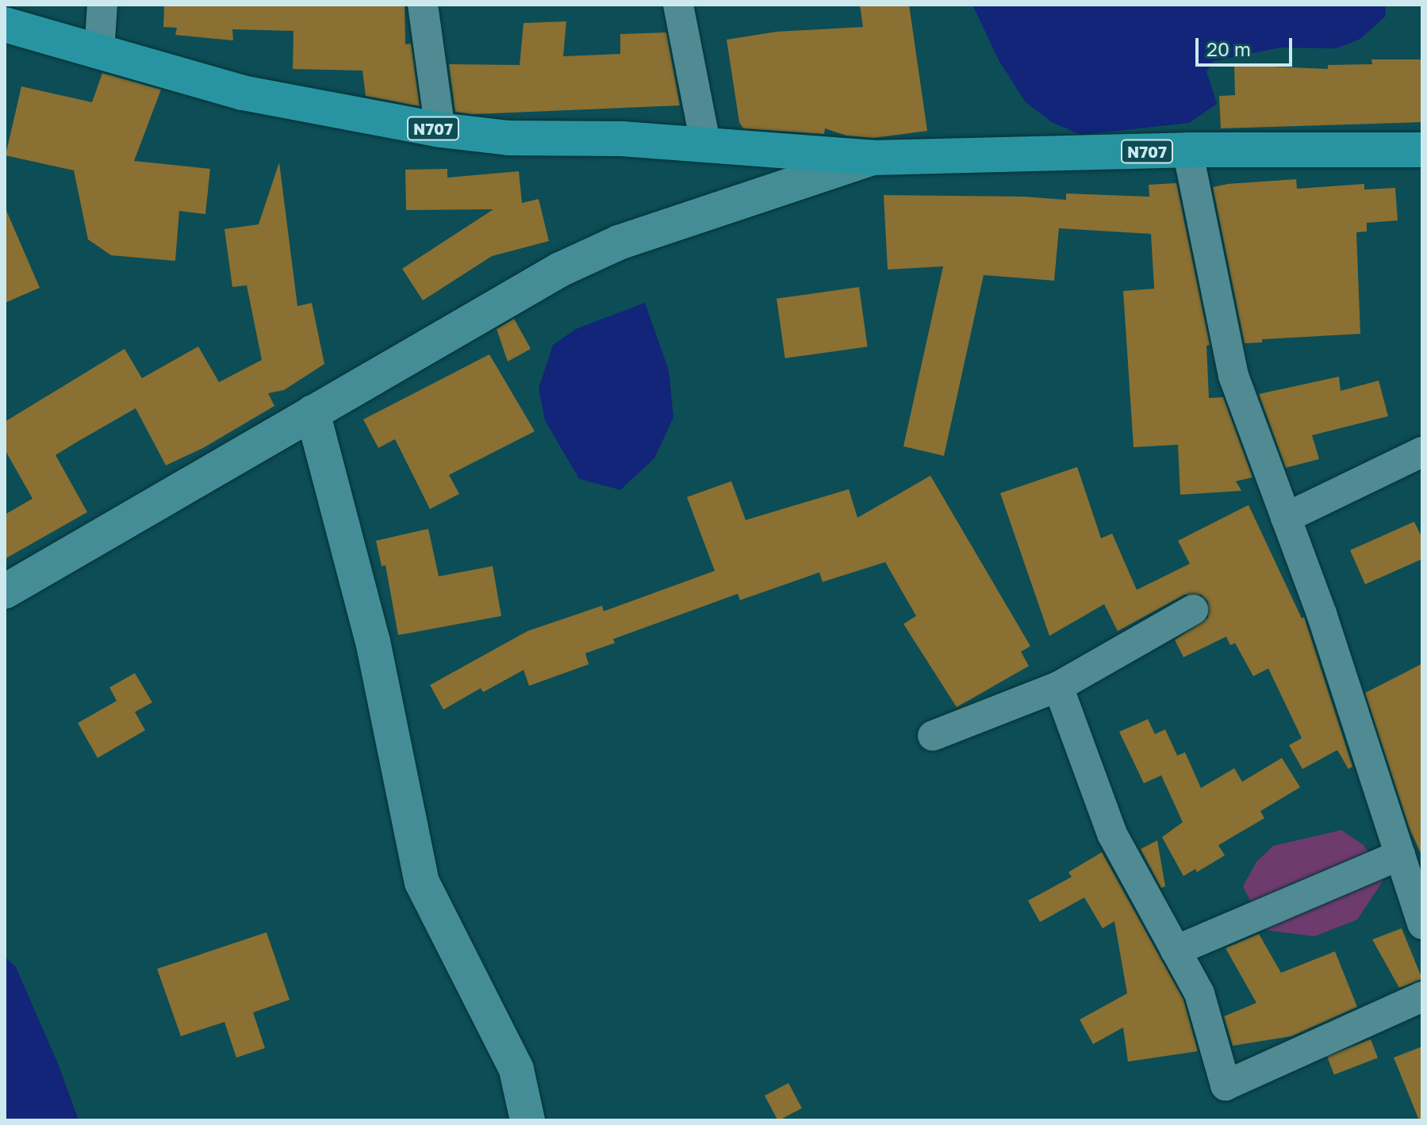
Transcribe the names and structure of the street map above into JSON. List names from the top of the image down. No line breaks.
{"streets":{"highway":["N707"]},"scale_bar":"20 m"}
